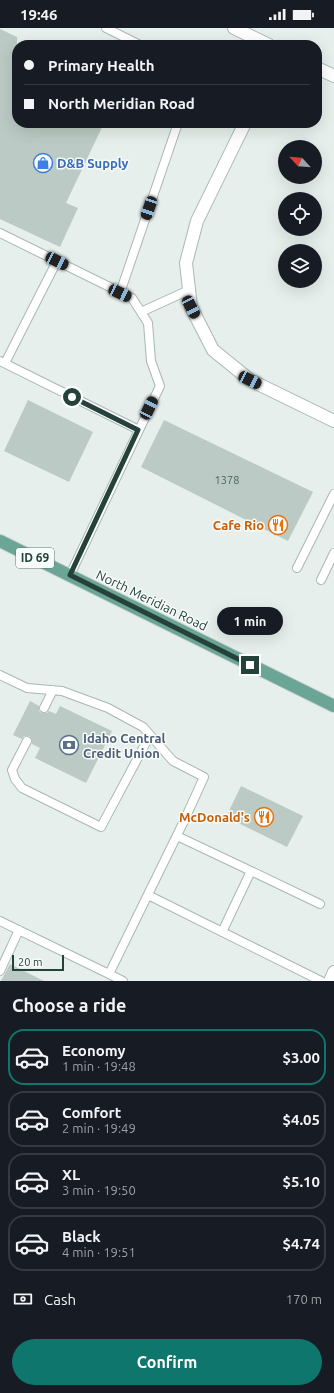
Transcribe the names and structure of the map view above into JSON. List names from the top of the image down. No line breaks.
{"streets":{"main road":["ID 69","North Meridian Road"]},"places":{"shop":["D&B Supply"],"restaurant":["Cafe Rio","McDonald's"],"bank":["Idaho Central Credit Union"]},"house_numbers":["1378"],"scale_bar":"20 m","north":"top left","page":{"status":"19:46","banner":["Primary Health","North Meridian Road"],"bubble":"1 min","scale":"20 m","heading":"Choose a ride","list":[{"name":"Economy","note":"1 min · 19:48","value":"$3.00"},{"name":"Comfort","note":"2 min · 19:49","value":"$4.05"},{"name":"XL","note":"3 min · 19:50","value":"$5.10"},{"name":"Black","note":"4 min · 19:51","value":"$4.74"}],"pay":["Cash","170 m"],"buttons":"Confirm"}}
